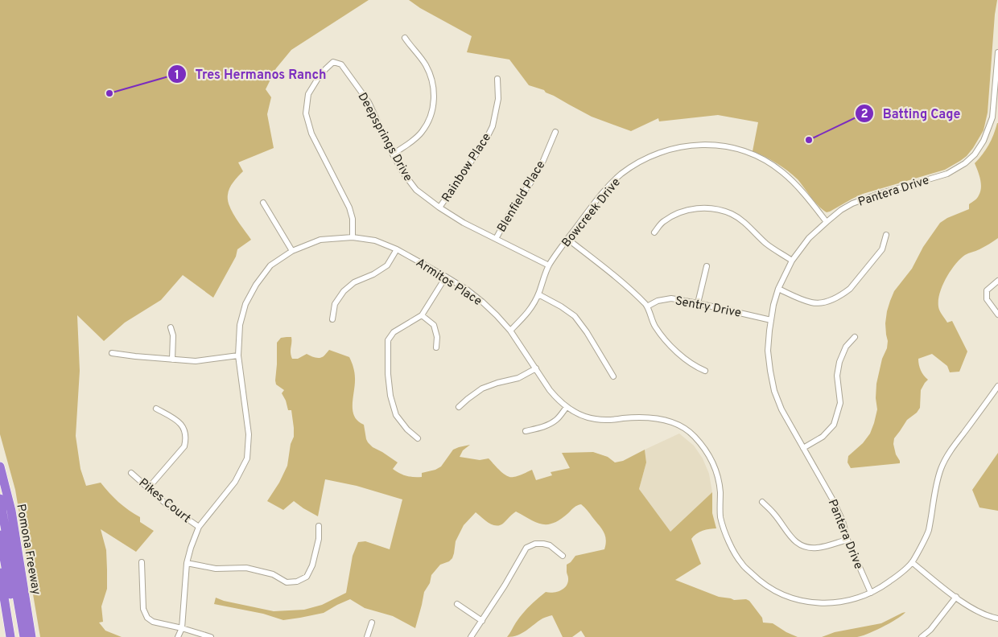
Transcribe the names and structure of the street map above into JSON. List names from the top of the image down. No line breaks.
{"streets":{"highway":["Pomona Freeway"],"street":["Deepsprings Drive","Rainbow Place","Pantera Drive","Blenfield Place","Bowcreek Drive","Armitos Place","Sentry Drive","Pikes Court"]},"crossings":[["Deepsprings Drive","Rainbow Place"],["Deepsprings Drive","Blenfield Place"],["Deepsprings Drive","Bowcreek Drive"],["Deepsprings Drive","Armitos Place"],["Pantera Drive","Bowcreek Drive"],["Pantera Drive","Armitos Place"],["Pantera Drive","Sentry Drive"],["Bowcreek Drive","Armitos Place"],["Armitos Place","Pikes Court"]],"places":["Tres Hermanos Ranch","Batting Cage"]}
